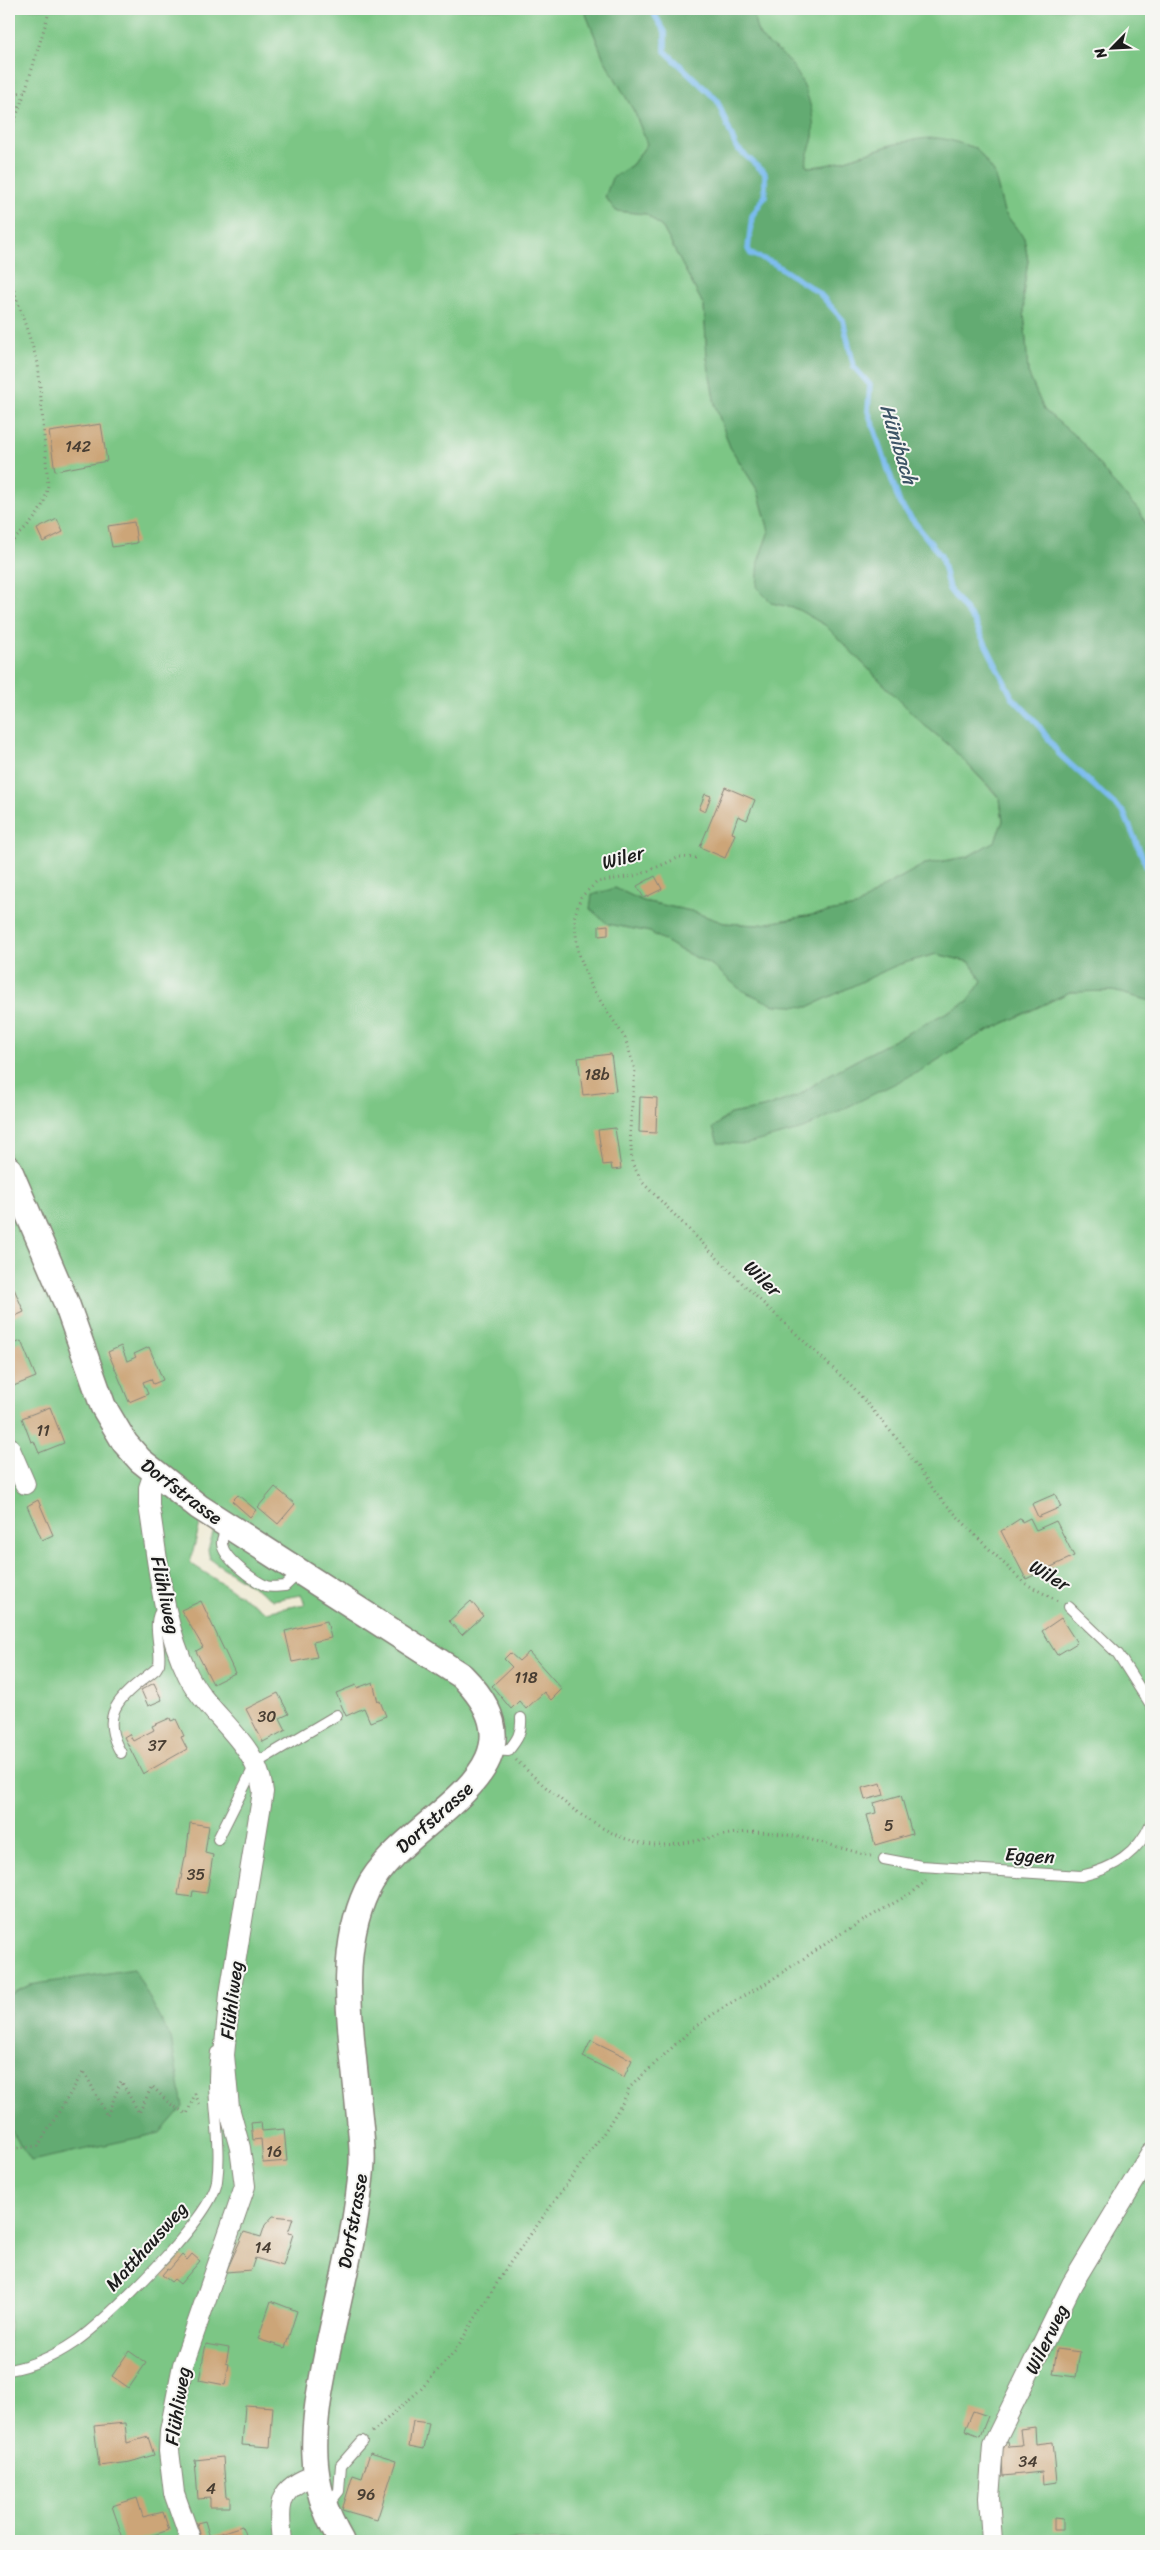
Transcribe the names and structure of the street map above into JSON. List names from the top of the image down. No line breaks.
{"streets":{"street":["Dorfstrasse","Flühliweg","Wilerweg"],"lane":["Wiler","Eggen","Matthausweg"]},"crossings":[["Dorfstrasse","Flühliweg"],["Flühliweg","Matthausweg"]],"water":["Hünibach"],"house_numbers":["142","18b","11","118","30","37","5","35","16","14","34","4","96"],"north":"bottom left"}
